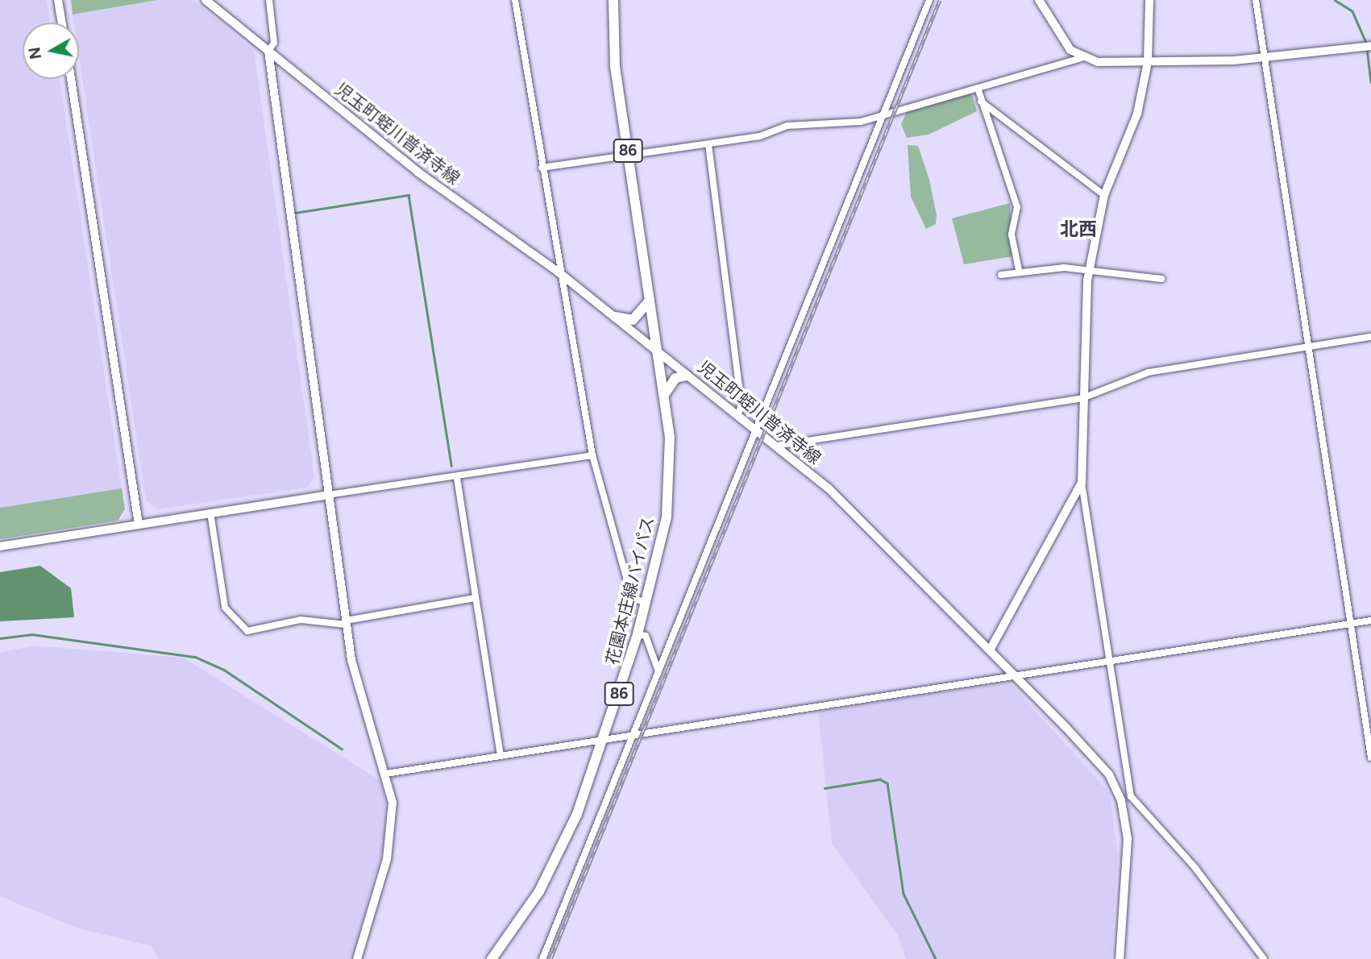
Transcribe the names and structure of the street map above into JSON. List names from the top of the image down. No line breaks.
{"streets":{"main road":["86","花園本庄線バイパス"],"street":["児玉町蛭川普済寺線"]},"crossings":[["児玉町蛭川普済寺線","花園本庄線バイパス"]],"districts":["北西"],"north":"left"}
